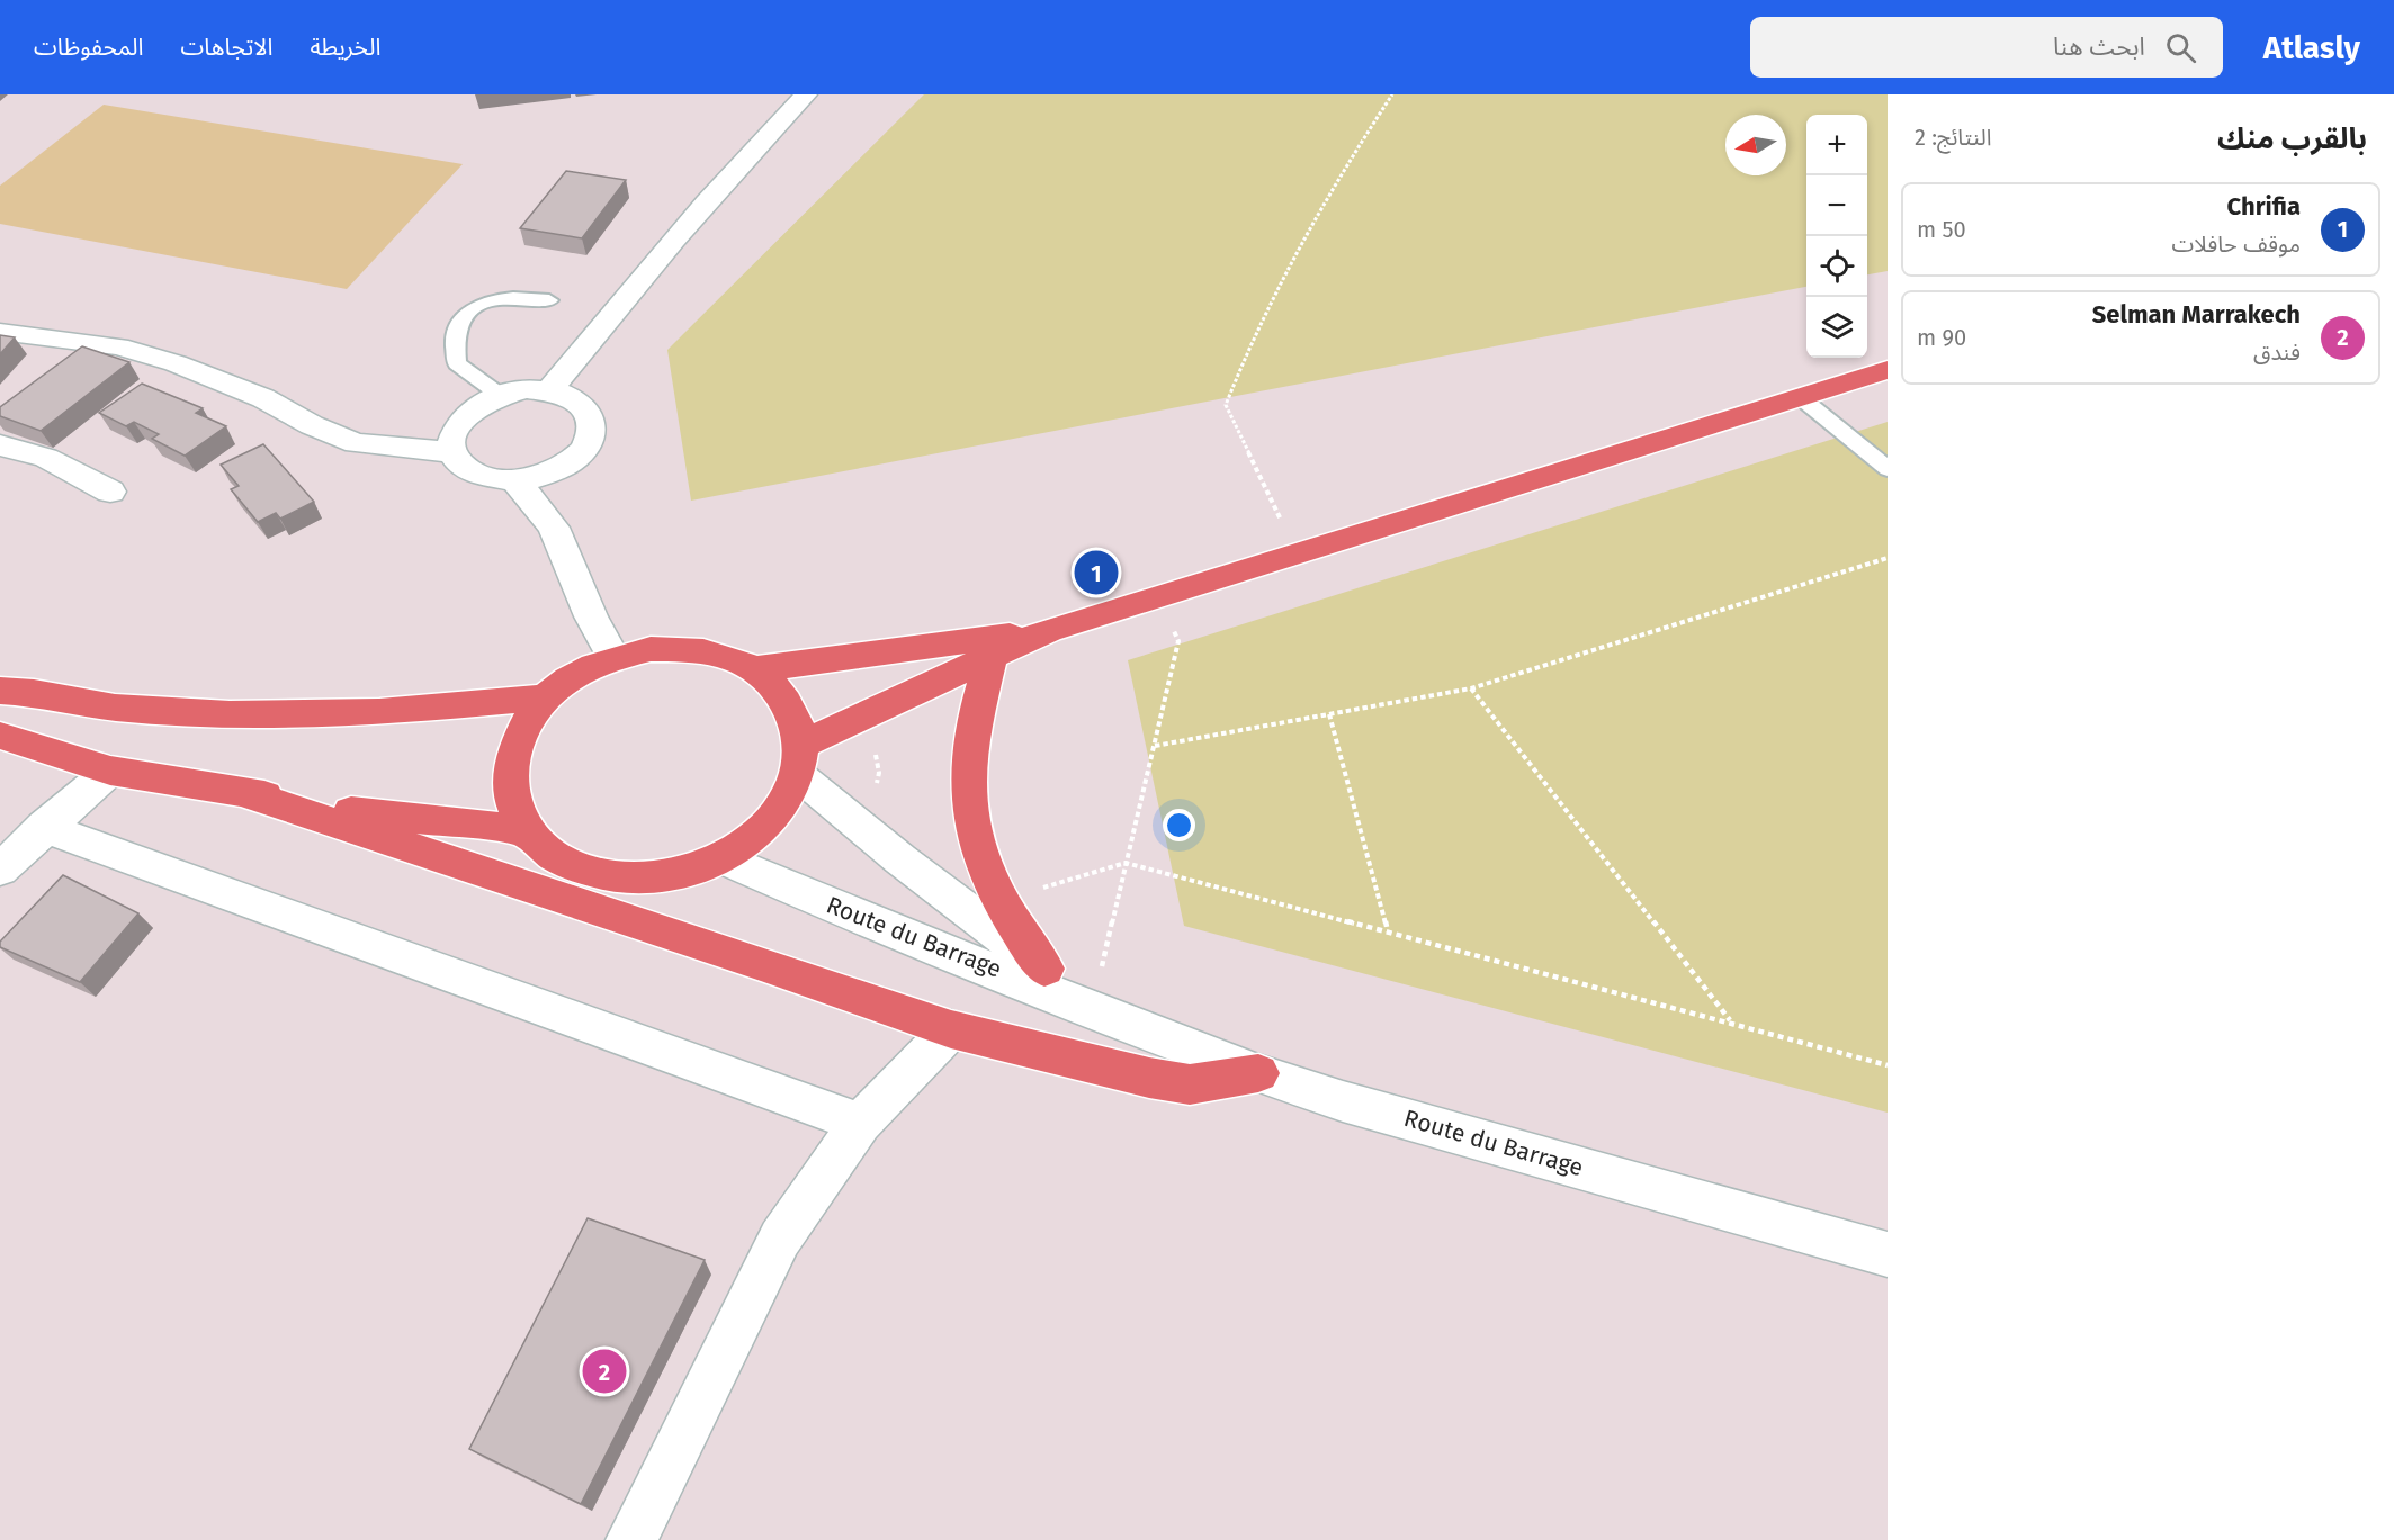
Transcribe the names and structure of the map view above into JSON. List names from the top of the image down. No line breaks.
{"streets":{"street":["Route du Barrage"]},"north":"left","page":{"header":"Atlasly","search":"ابحث هنا","nav":["الخريطة","الاتجاهات","المحفوظات"],"heading":["بالقرب منك","النتائج: 2"],"map_buttons":["+","−"],"list":[{"mark":"1","name":"Chrifia","note":"موقف حافلات","value":"50 m"},{"mark":"2","name":"Selman Marrakech","note":"فندق","value":"90 m"}],"pins":["1","2"]}}
